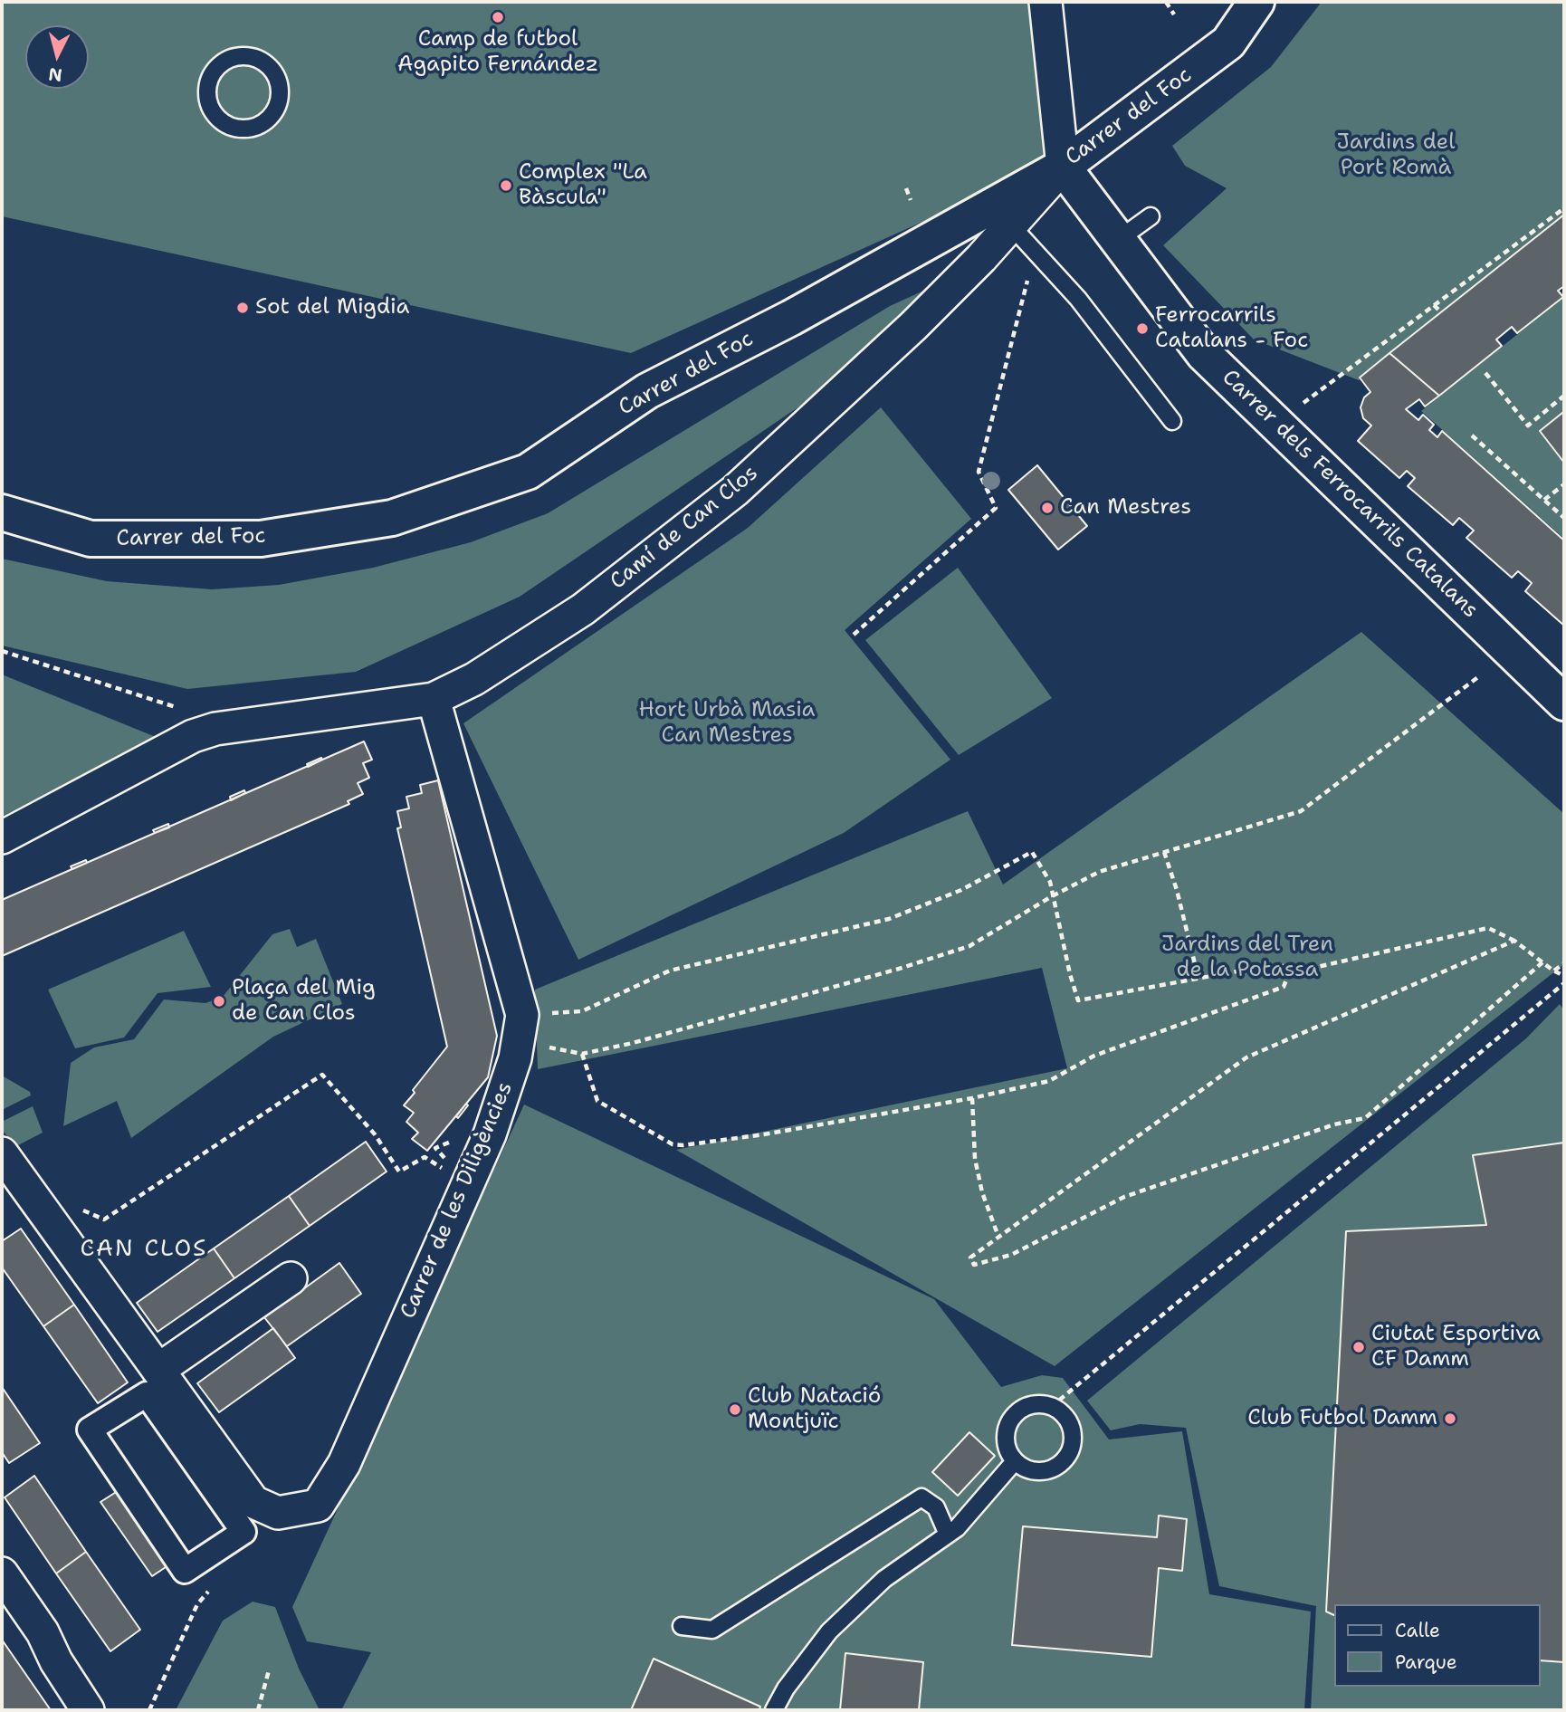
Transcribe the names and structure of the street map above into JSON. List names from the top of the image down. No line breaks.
{"streets":{"street":["Carrer del Foc","Carrer dels Ferrocarrils Catalans","Camí de Can Clos","Carrer de les Diligències"]},"crossings":[["Carrer del Foc","Carrer dels Ferrocarrils Catalans"],["Carrer del Foc","Camí de Can Clos"],["Carrer dels Ferrocarrils Catalans","Camí de Can Clos"],["Camí de Can Clos","Carrer de les Diligències"]],"districts":["CAN CLOS"],"parks":["Jardins del Port Romà","Hort Urbà Masia Can Mestres","Jardins del Tren de la Potassa"],"places":["Camp de futbol Agapito Fernández","Complex \"La Bàscula\"","Sot del Migdia","Ferrocarrils Catalans - Foc","Can Mestres","Plaça del Mig de Can Clos","Ciutat Esportiva CF Damm","Club Natació Montjuïc","Club Futbol Damm"],"legend":["Calle","Parque"],"north":"bottom"}
